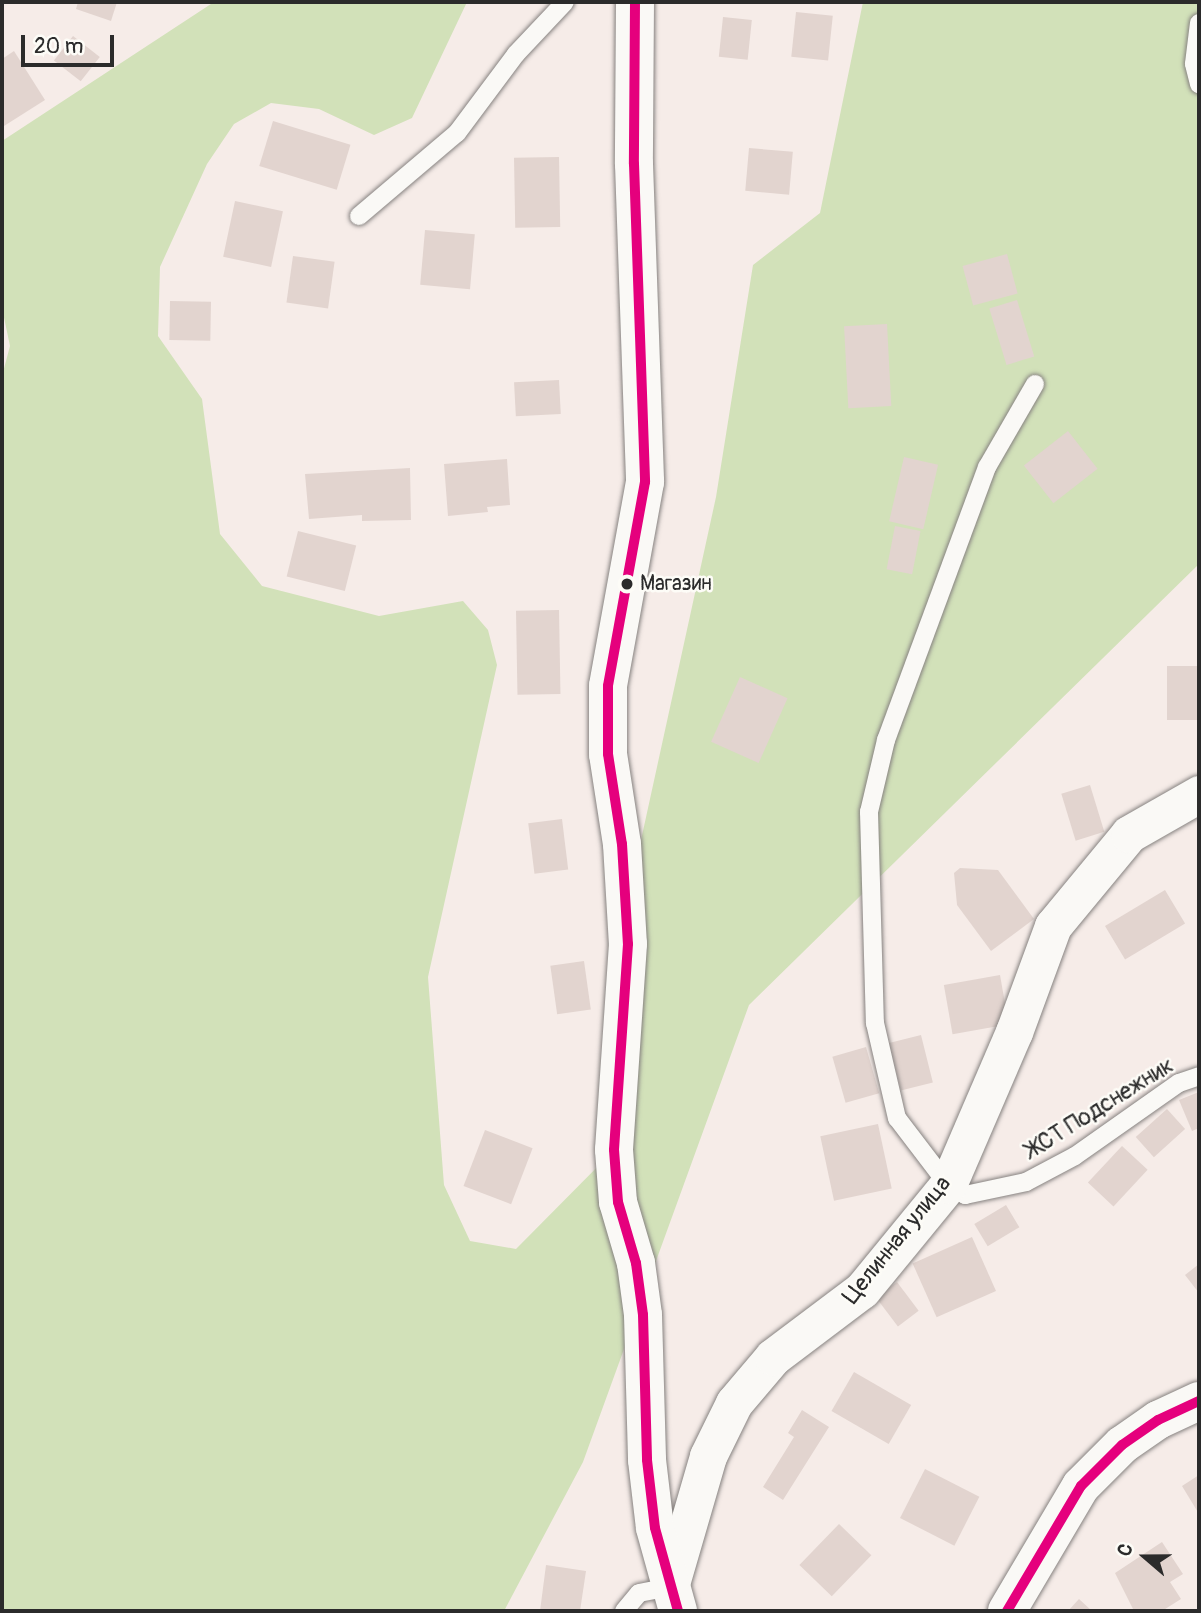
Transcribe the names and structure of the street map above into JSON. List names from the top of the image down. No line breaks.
{"streets":{"street":["Целинная улица"],"lane":["ЖСТ Подснежник"]},"crossings":[["ЖСТ Подснежник","Целинная улица"]],"places":["Магазин"],"scale_bar":"20 m","north":"left"}
